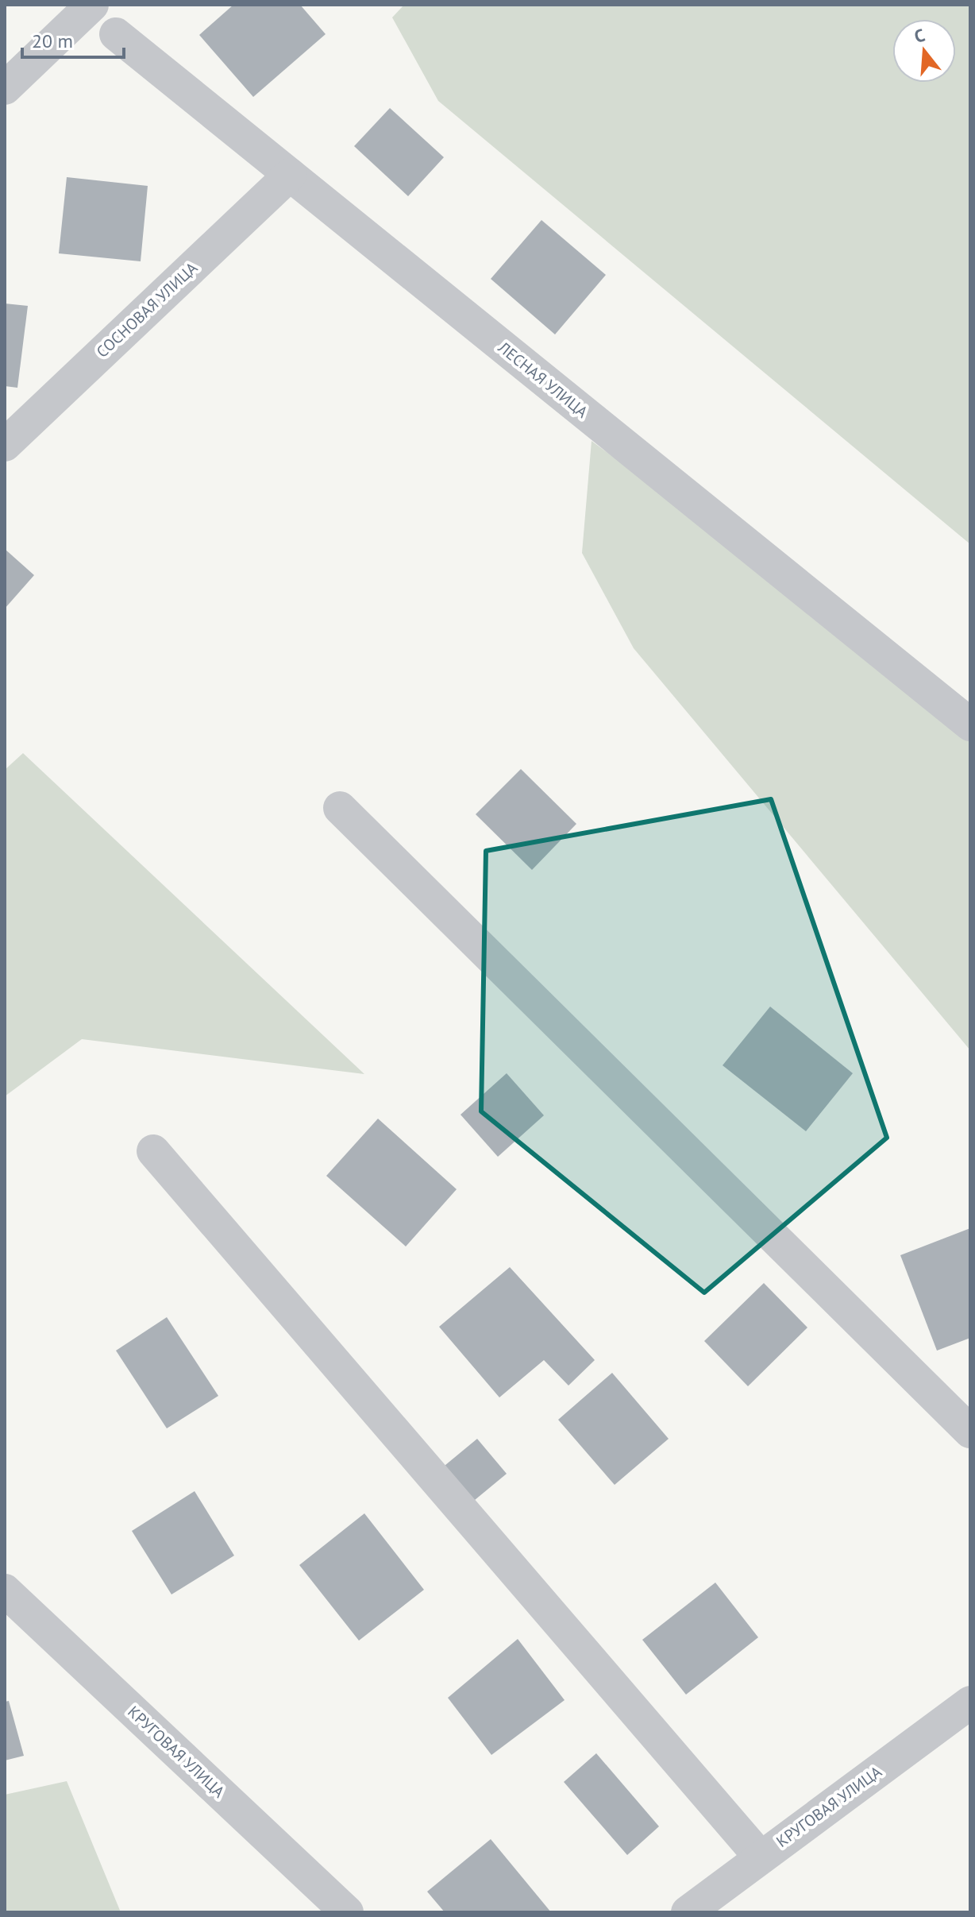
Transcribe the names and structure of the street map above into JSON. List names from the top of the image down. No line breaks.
{"streets":{"street":["СОСНОВАЯ УЛИЦА","ЛЕСНАЯ УЛИЦА","КРУГОВАЯ УЛИЦА"]},"crossings":[["СОСНОВАЯ УЛИЦА","ЛЕСНАЯ УЛИЦА"]],"scale_bar":"20 m","north":"top"}
